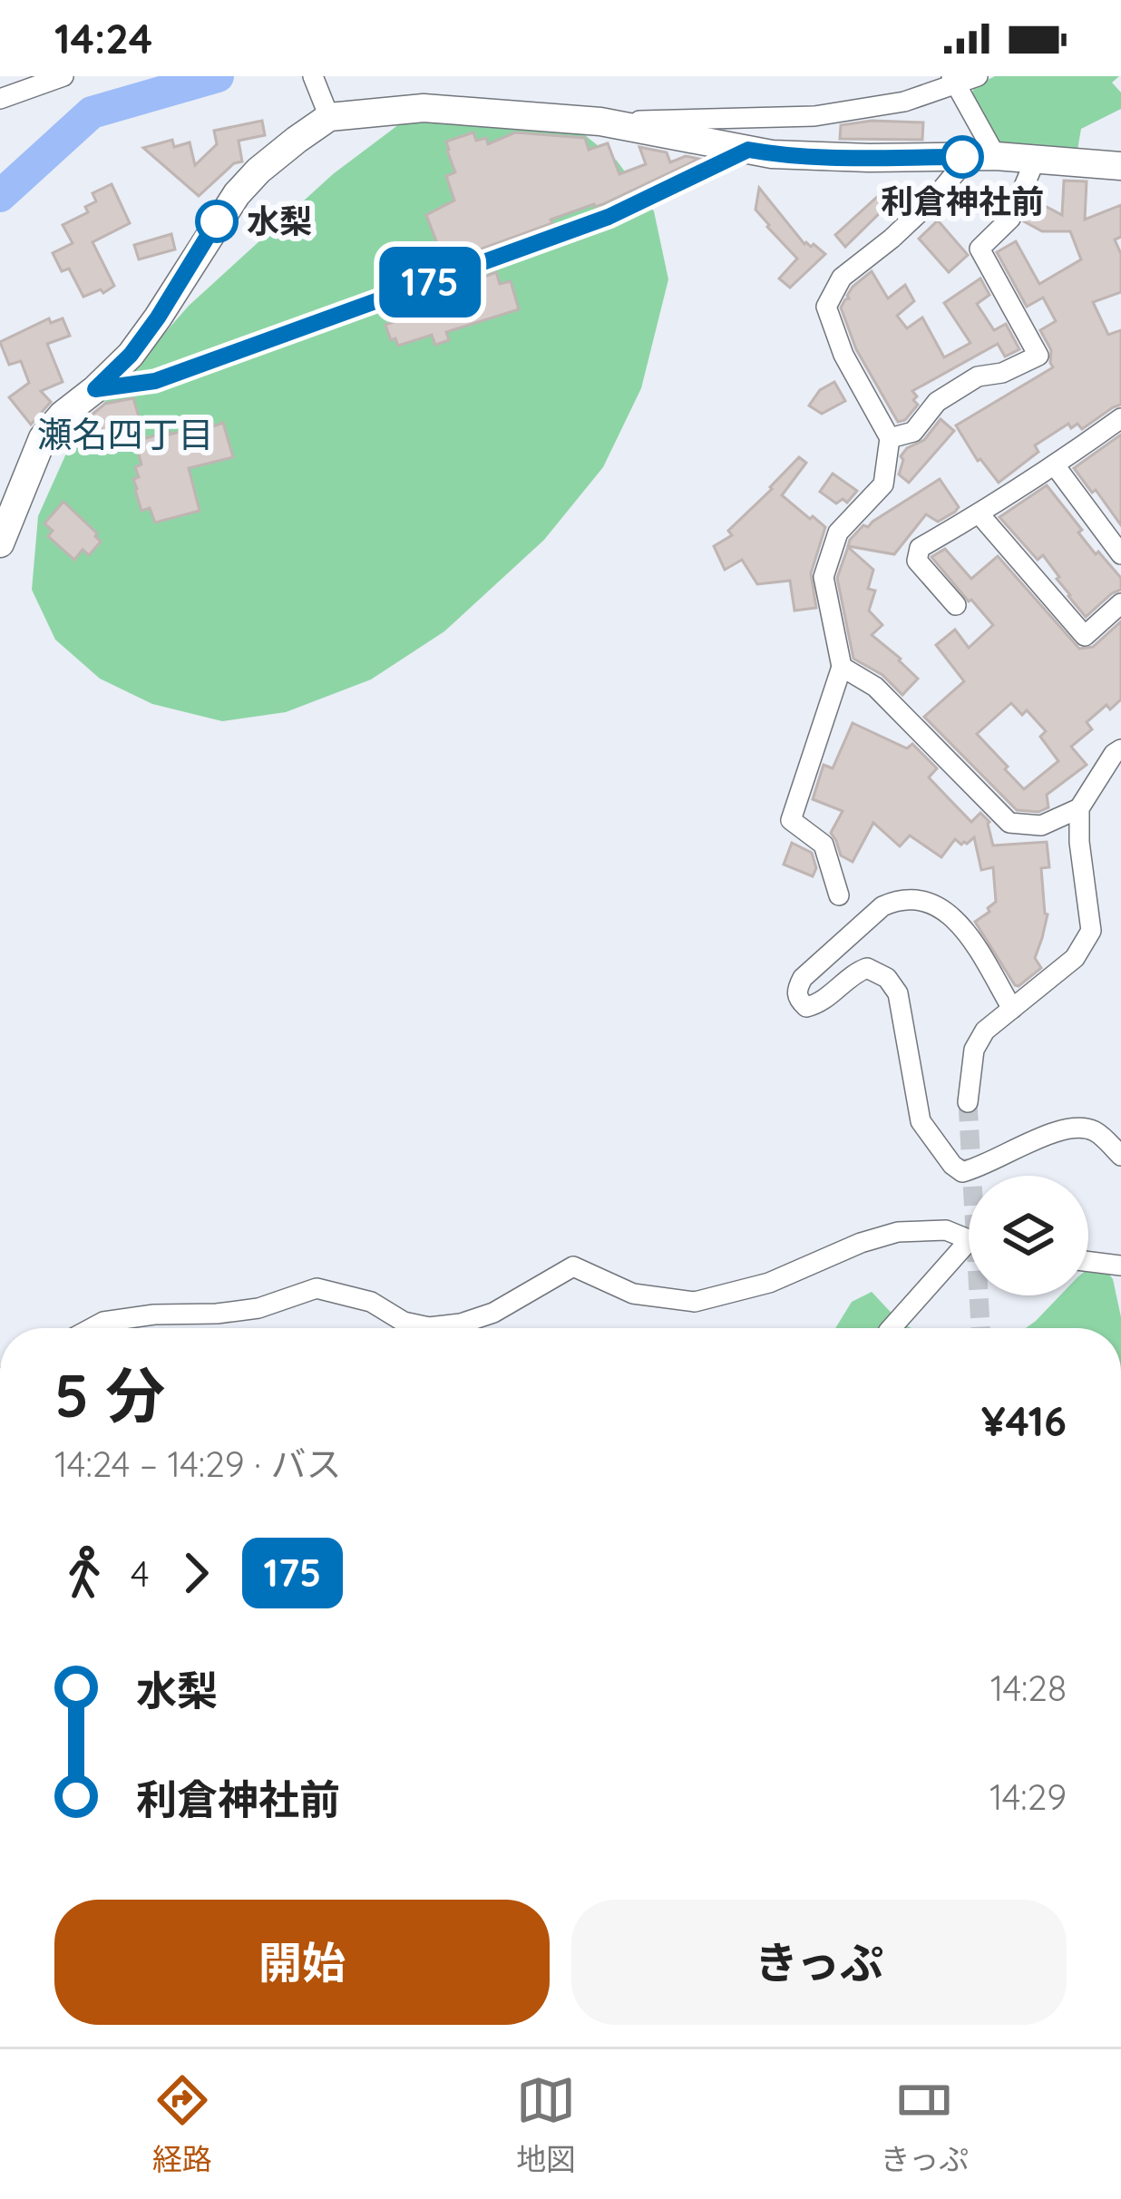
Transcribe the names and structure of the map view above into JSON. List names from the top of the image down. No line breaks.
{"districts":["瀬名四丁目"],"places":["利倉神社前","水梨"],"lines":["bus line 175"],"page":{"status":"14:24","on_map":"175","heading":["5 分","14:24 – 14:29 · バス","¥416"],"legs":["4","175"],"list":[{"name":"水梨","value":"14:28"},{"name":"利倉神社前","value":"14:29"}],"buttons":["開始","きっぷ"],"tabs":["経路","地図","きっぷ"]}}
